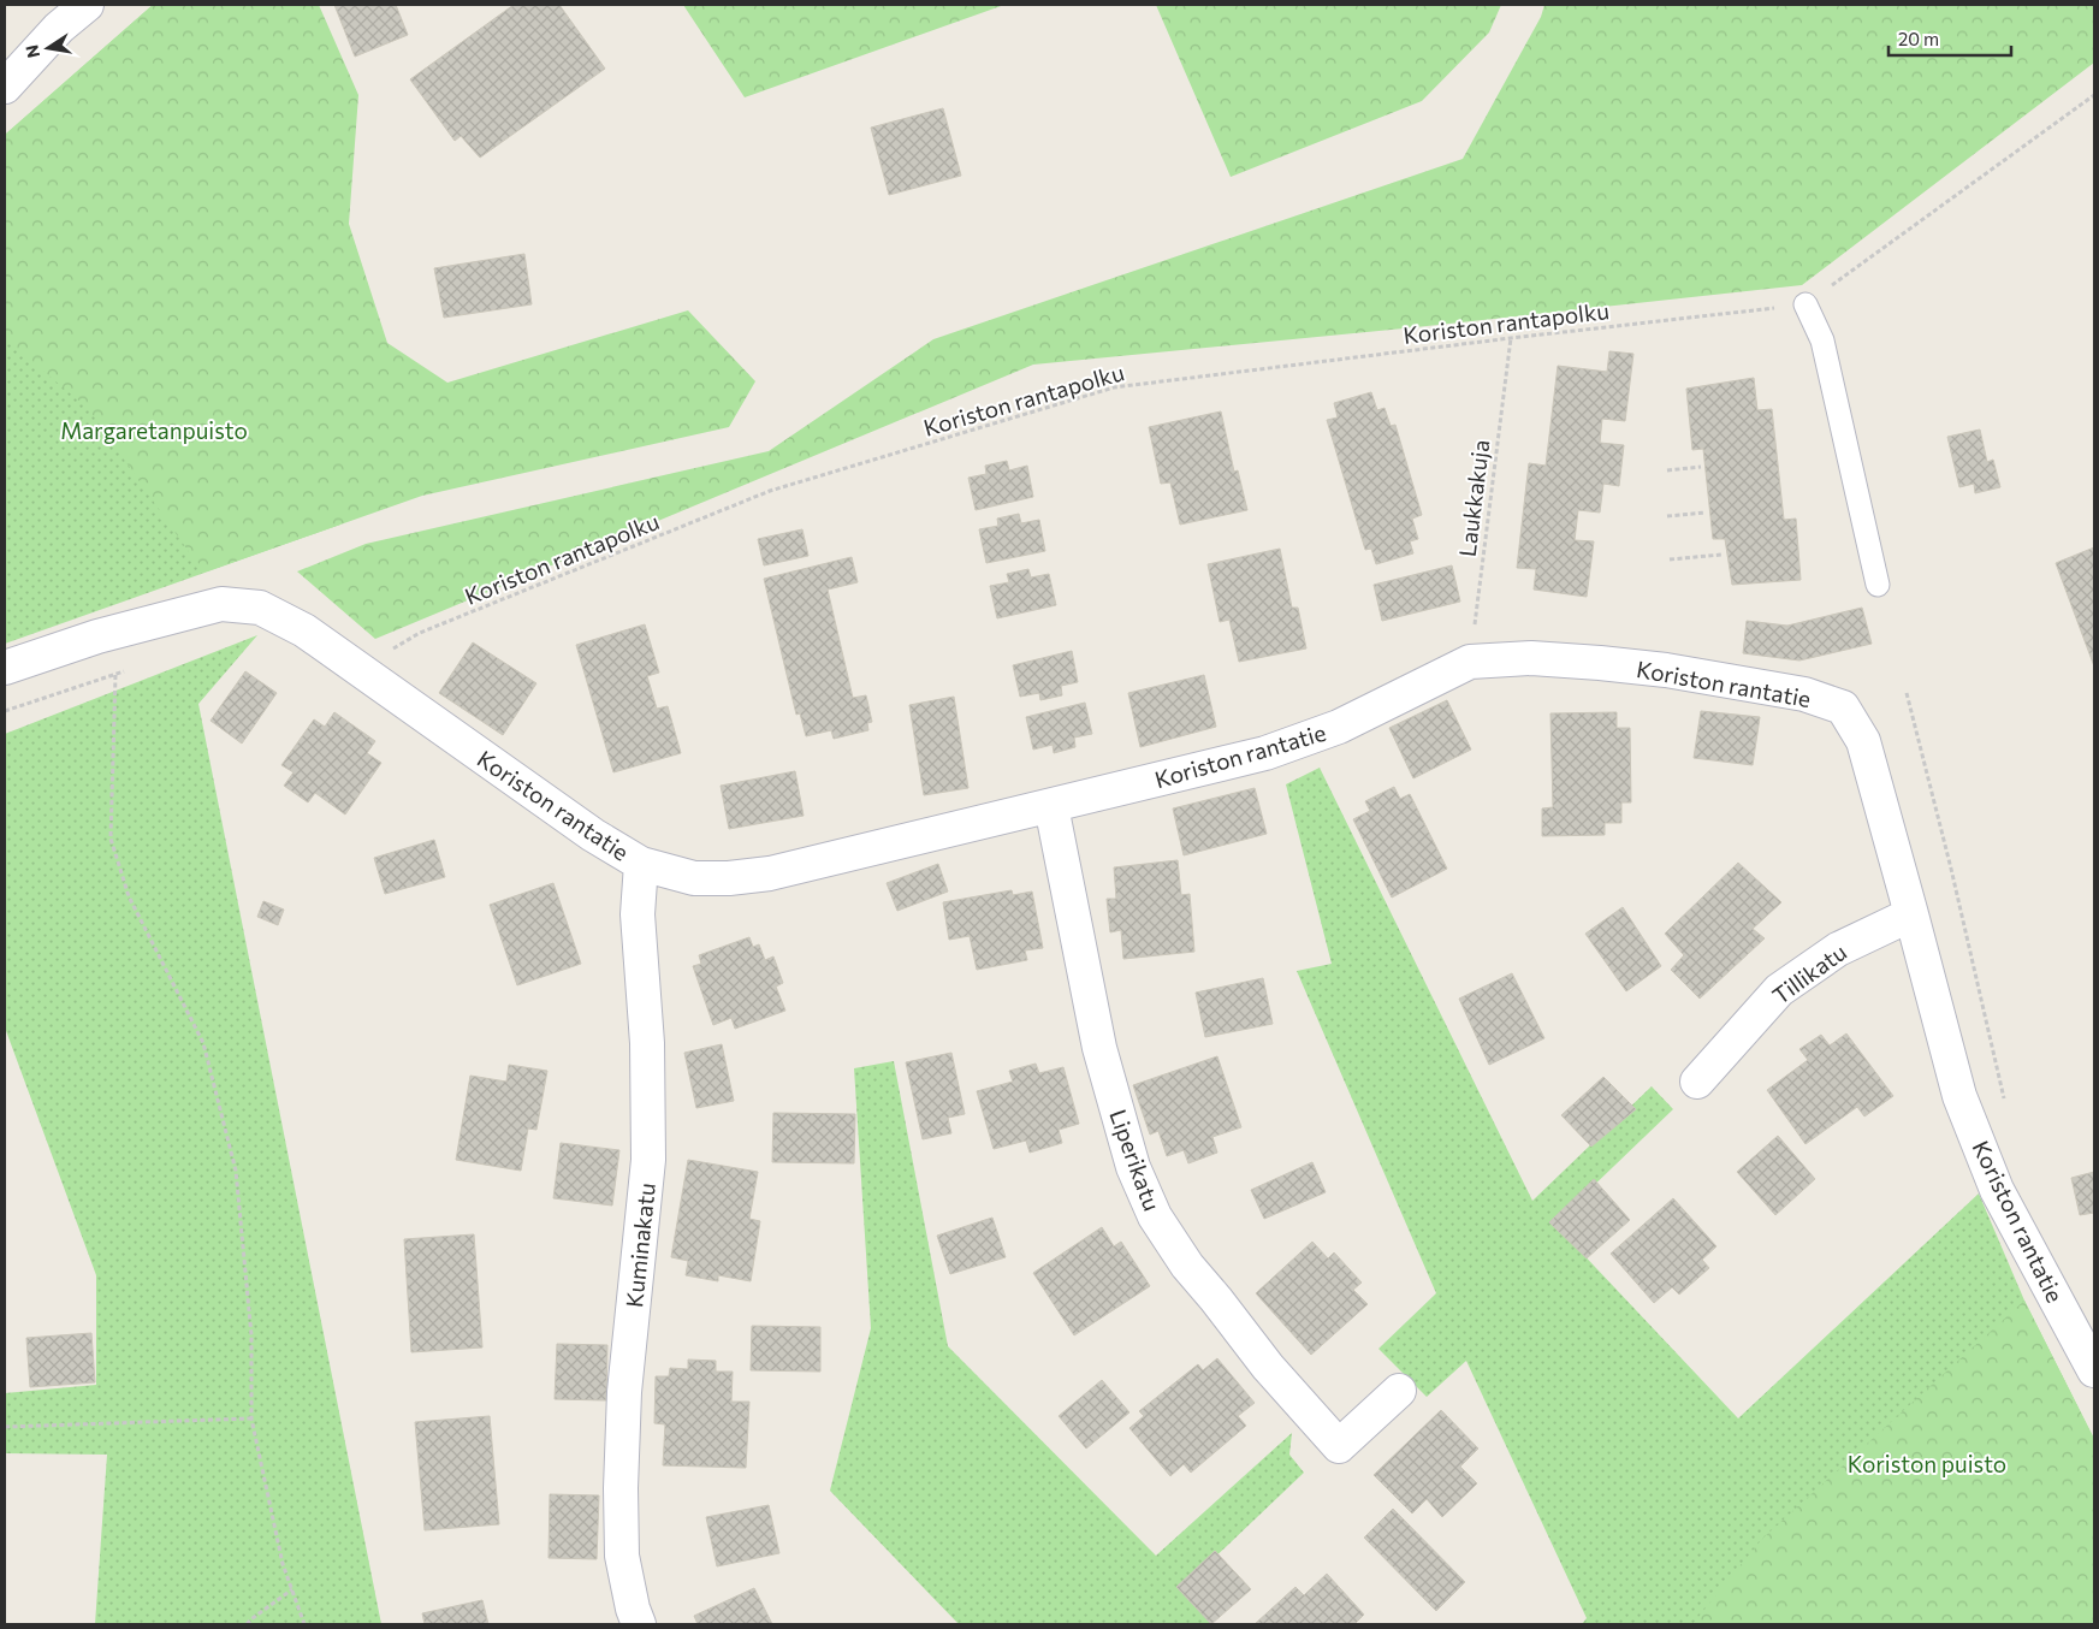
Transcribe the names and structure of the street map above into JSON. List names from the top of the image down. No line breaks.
{"streets":{"street":["Koriston rantatie","Tillikatu","Liperikatu","Kuminakatu"],"path":["Koriston rantapolku","Laukkakuja"]},"crossings":[["Koriston rantapolku","Laukkakuja"],["Koriston rantapolku","Koriston rantatie"],["Laukkakuja","Koriston rantatie"],["Koriston rantatie","Tillikatu"],["Koriston rantatie","Liperikatu"],["Koriston rantatie","Kuminakatu"]],"parks":["Margaretanpuisto","Koriston puisto"],"scale_bar":"20 m","north":"left"}
